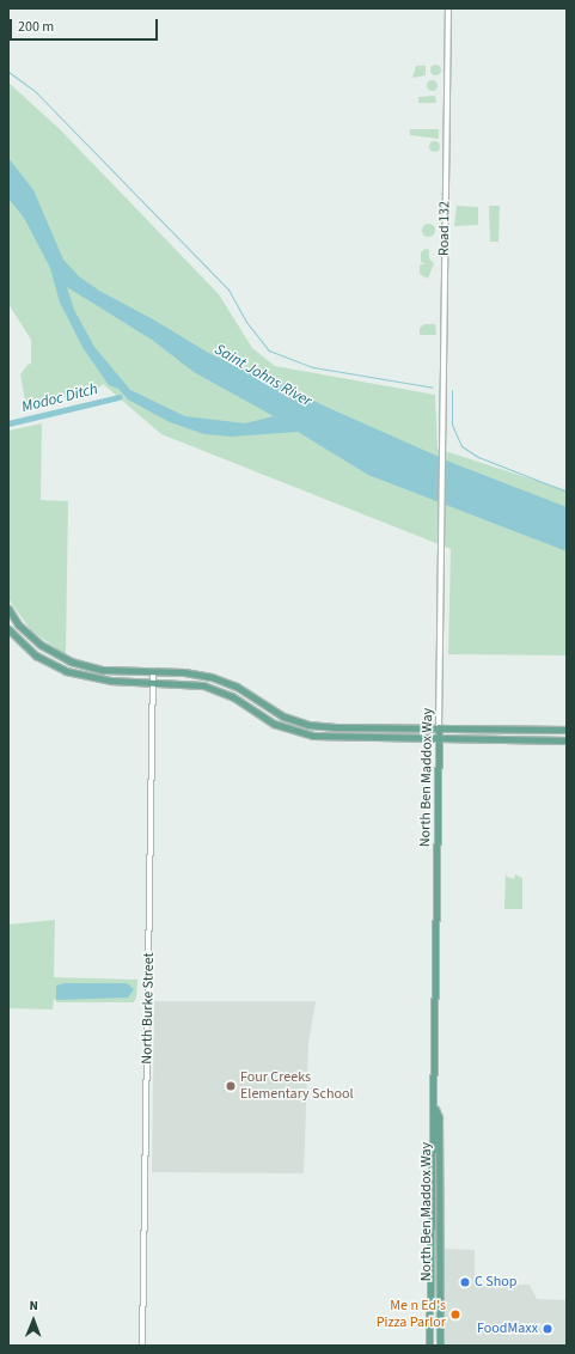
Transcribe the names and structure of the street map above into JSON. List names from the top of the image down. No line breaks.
{"streets":{"main road":["North Ben Maddox Way"],"street":["Road 132","North Burke Street"]},"crossings":[["Road 132","North Ben Maddox Way"]],"water":["Saint Johns River","Modoc Ditch"],"places":["Four Creeks Elementary School","C Shop","Me n Ed's Pizza Parlor","FoodMaxx"],"scale_bar":"200 m","north":"top"}
